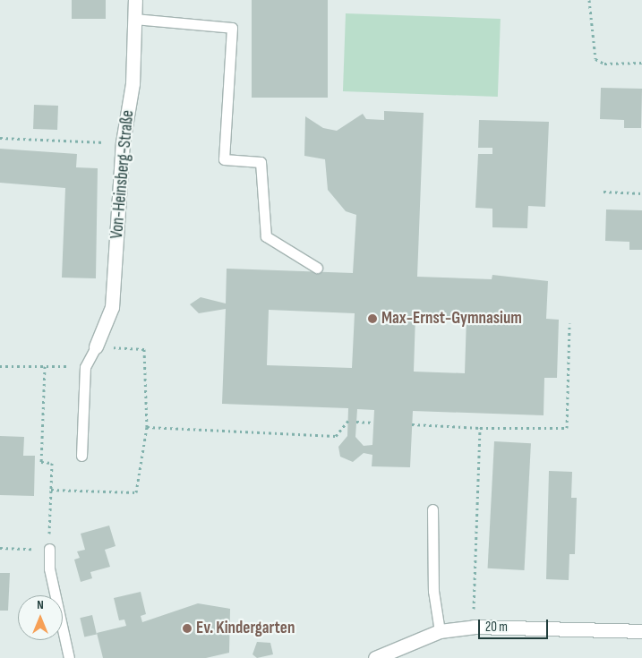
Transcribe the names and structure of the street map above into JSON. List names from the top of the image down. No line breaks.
{"streets":{"street":["Von-Heinsberg-Straße"]},"places":["Max-Ernst-Gymnasium","Ev. Kindergarten"],"scale_bar":"20 m","north":"top"}
